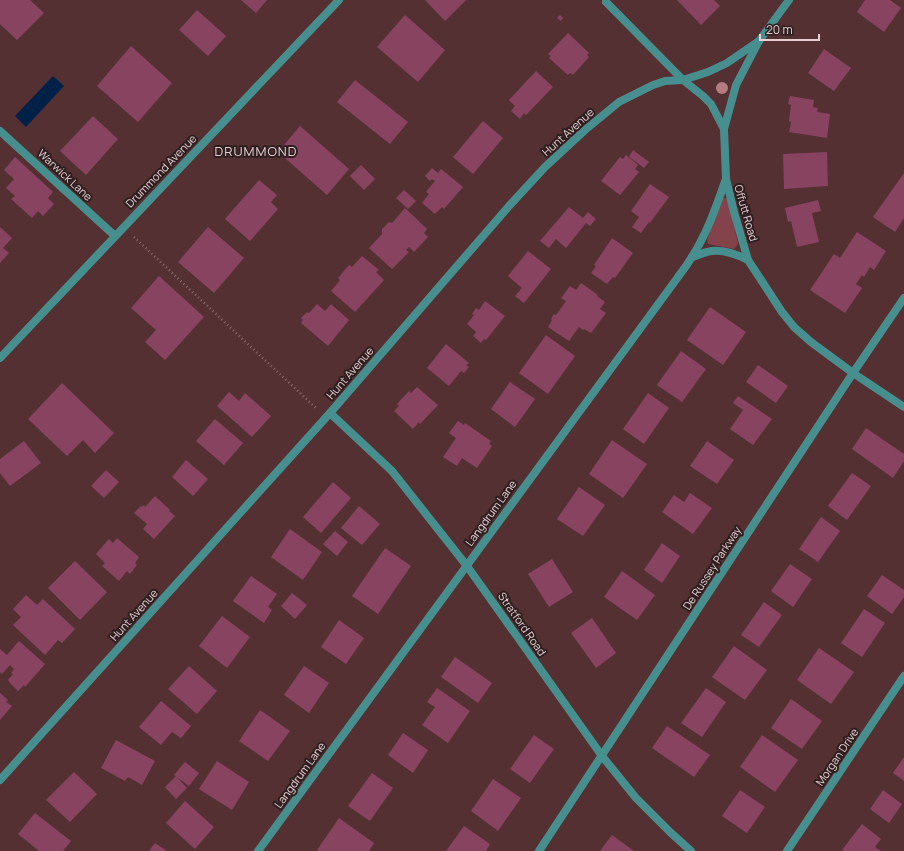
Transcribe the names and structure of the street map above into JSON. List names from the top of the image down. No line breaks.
{"streets":{"street":["Hunt Avenue","Drummond Avenue","Warwick Lane","Offutt Road","Langdrum Lane","De Russey Parkway","Stratford Road","Morgan Drive"]},"crossings":[["Hunt Avenue","Offutt Road"],["Hunt Avenue","Stratford Road"],["Drummond Avenue","Warwick Lane"],["Offutt Road","Langdrum Lane"],["Offutt Road","De Russey Parkway"],["Langdrum Lane","Stratford Road"],["De Russey Parkway","Stratford Road"]],"districts":["DRUMMOND"],"scale_bar":"20 m"}
